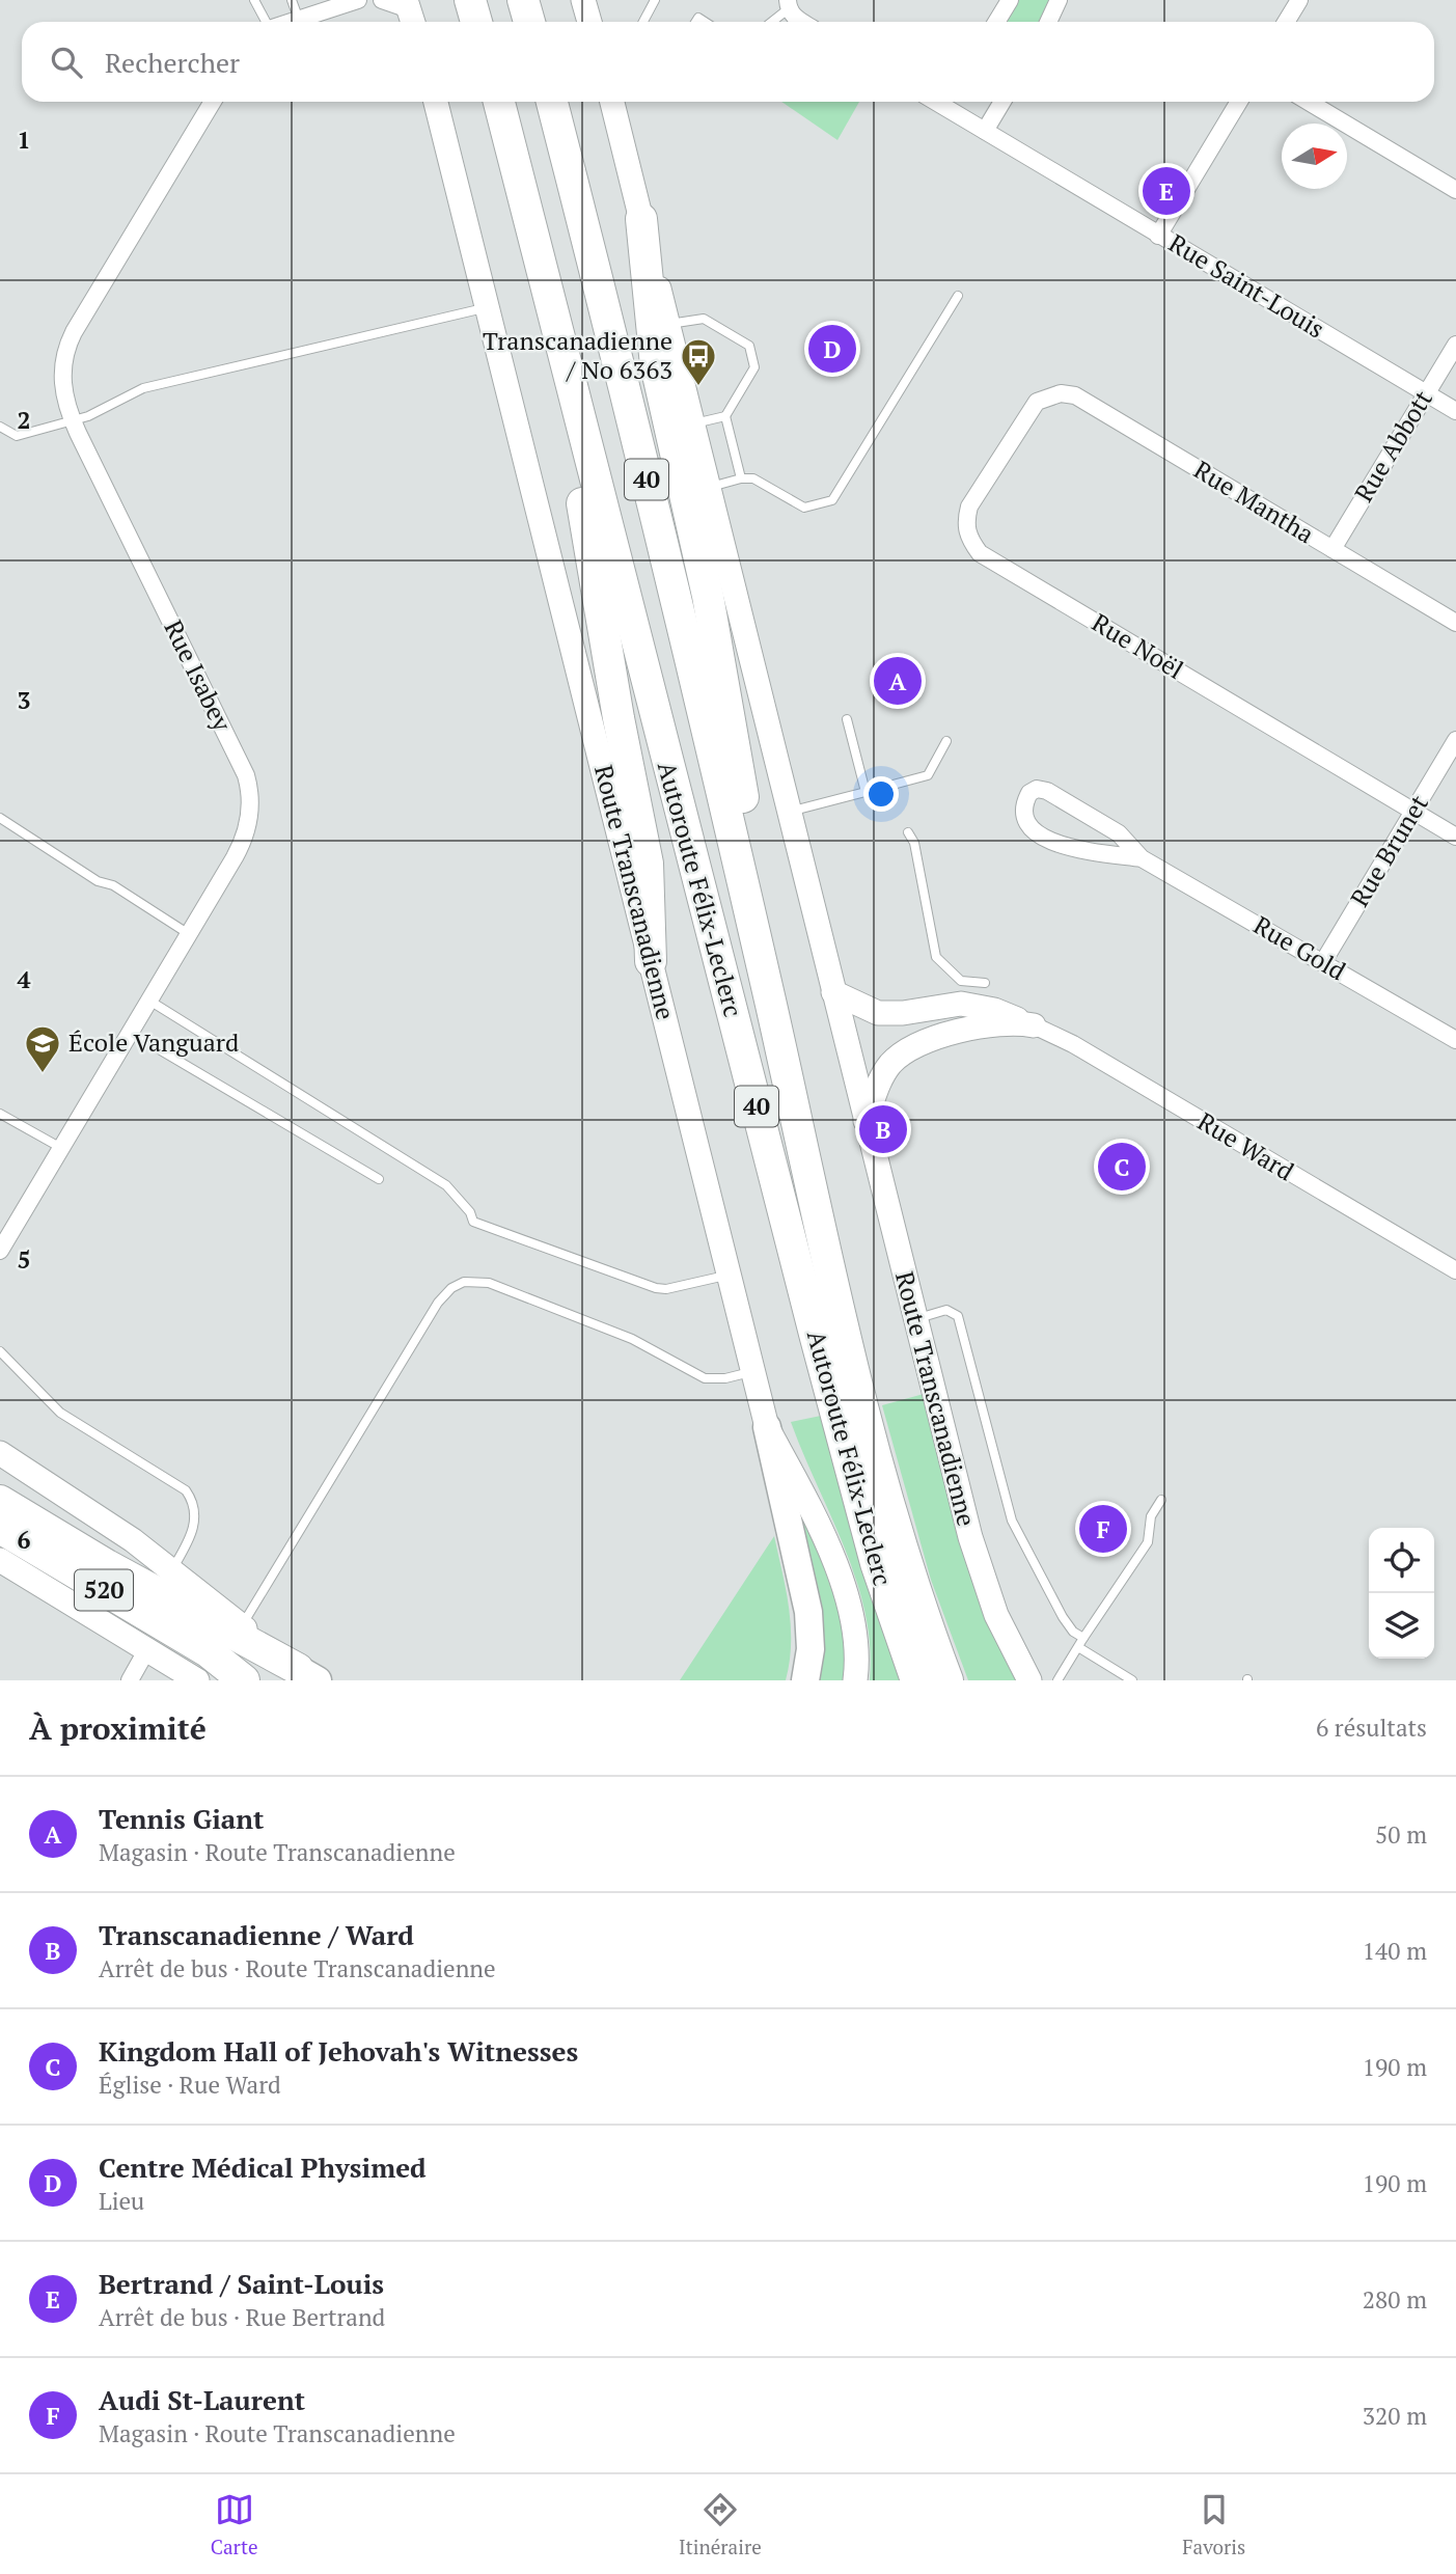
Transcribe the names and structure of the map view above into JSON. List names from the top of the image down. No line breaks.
{"streets":{"highway":["40","Autoroute Félix-Leclerc","520"],"main road":["Route Transcanadienne"],"street":["Rue Saint-Louis","Rue Abbott","Rue Mantha","Rue Noël","Rue Isabey","Rue Brunet","Rue Gold","Rue Ward"]},"crossings":[["Rue Saint-Louis","Rue Abbott"],["Rue Abbott","Rue Mantha"],["Rue Mantha","Rue Noël"],["Rue Noël","Rue Brunet"],["Rue Brunet","Rue Gold"]],"places":{"bus stop":["Transcanadienne / No 6363"],"school or university":["École Vanguard"]},"north":"right","page":{"search":"Rechercher","pins":["E","D","A","B","C","F"],"heading":["À proximité","6 résultats"],"list":[{"mark":"A","name":"Tennis Giant","note":"Magasin · Route Transcanadienne","value":"50 m"},{"mark":"B","name":"Transcanadienne / Ward","note":"Arrêt de bus · Route Transcanadienne","value":"140 m"},{"mark":"C","name":"Kingdom Hall of Jehovah's Witnesses","note":"Église · Rue Ward","value":"190 m"},{"mark":"D","name":"Centre Médical Physimed","note":"Lieu","value":"190 m"},{"mark":"E","name":"Bertrand / Saint-Louis","note":"Arrêt de bus · Rue Bertrand","value":"280 m"},{"mark":"F","name":"Audi St-Laurent","note":"Magasin · Route Transcanadienne","value":"320 m"}],"nav":["Carte","Itinéraire","Favoris"]},"grid":{"rows":["1","2","3","4","5","6"]}}
